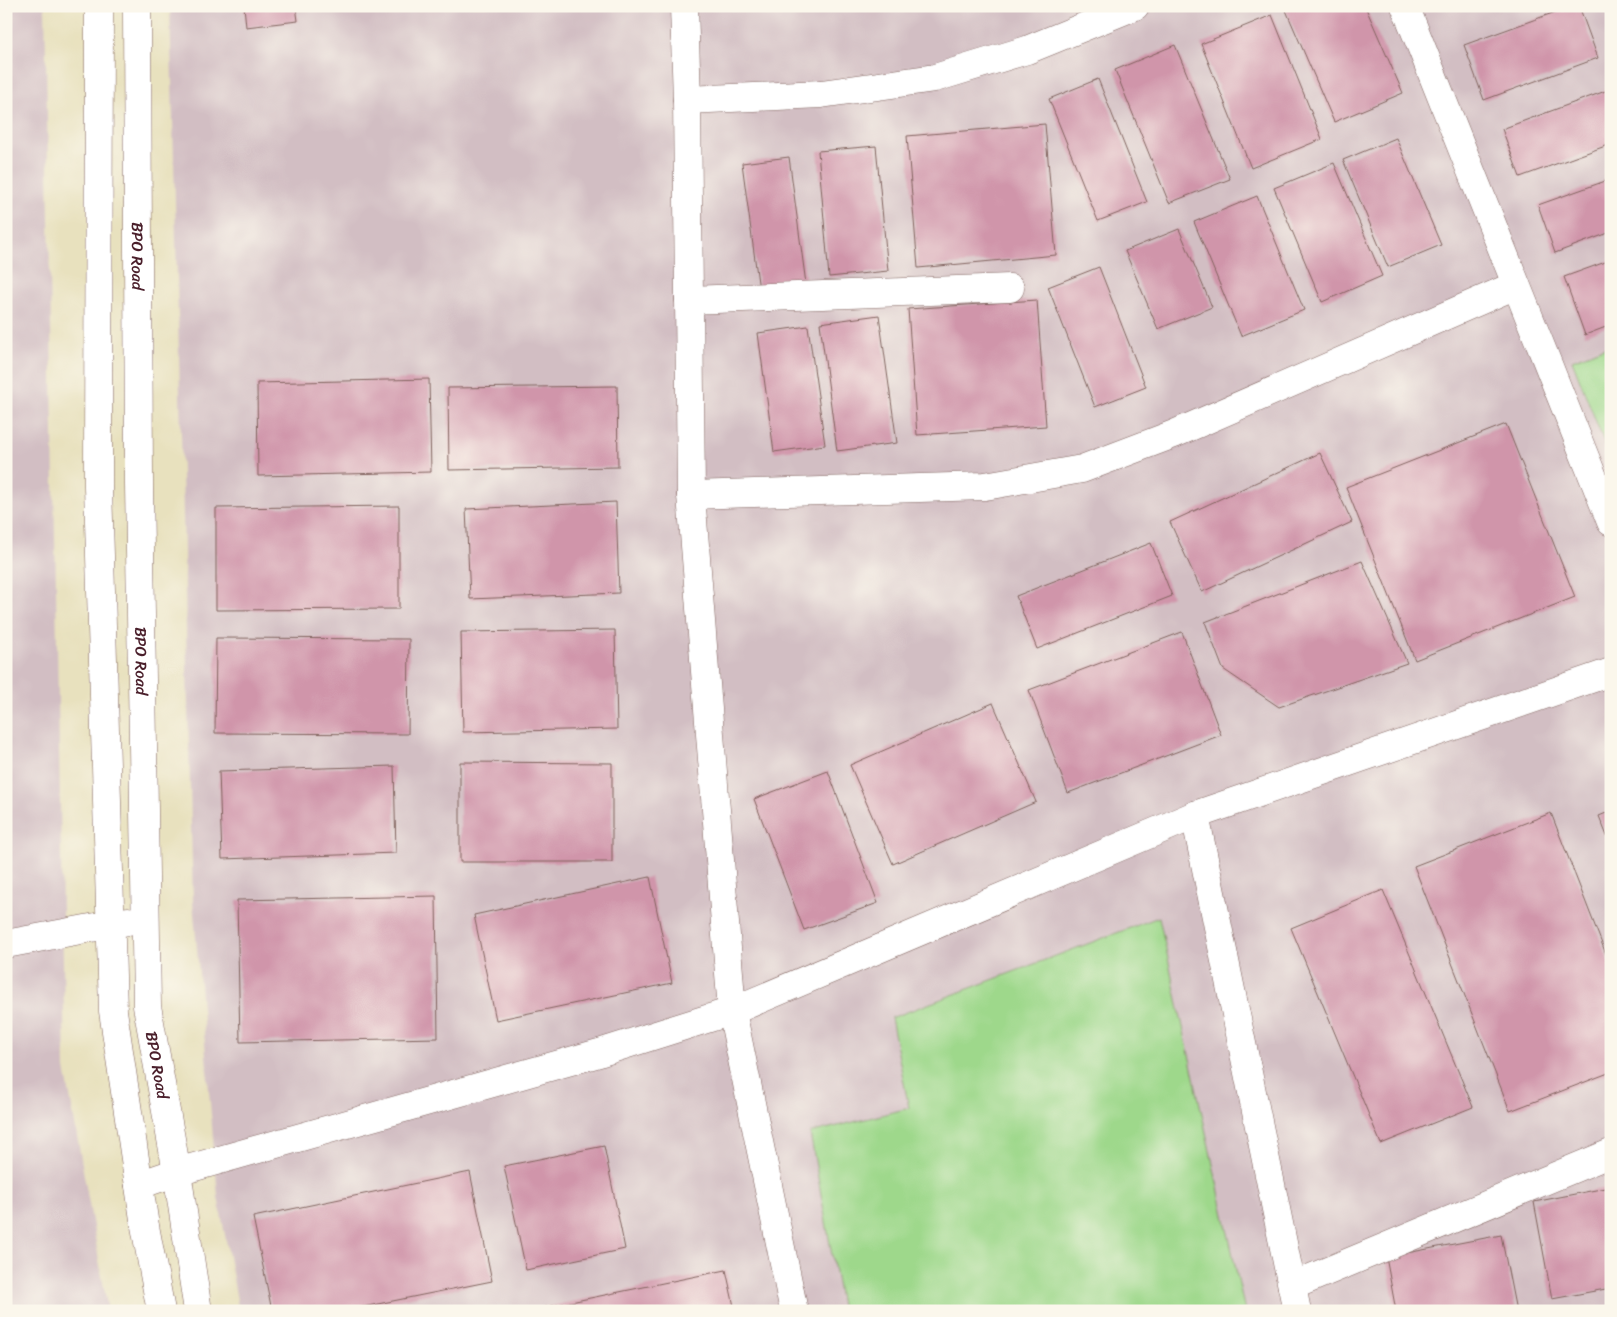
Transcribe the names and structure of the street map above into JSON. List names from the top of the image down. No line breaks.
{"streets":{"street":["BPO Road"]}}
